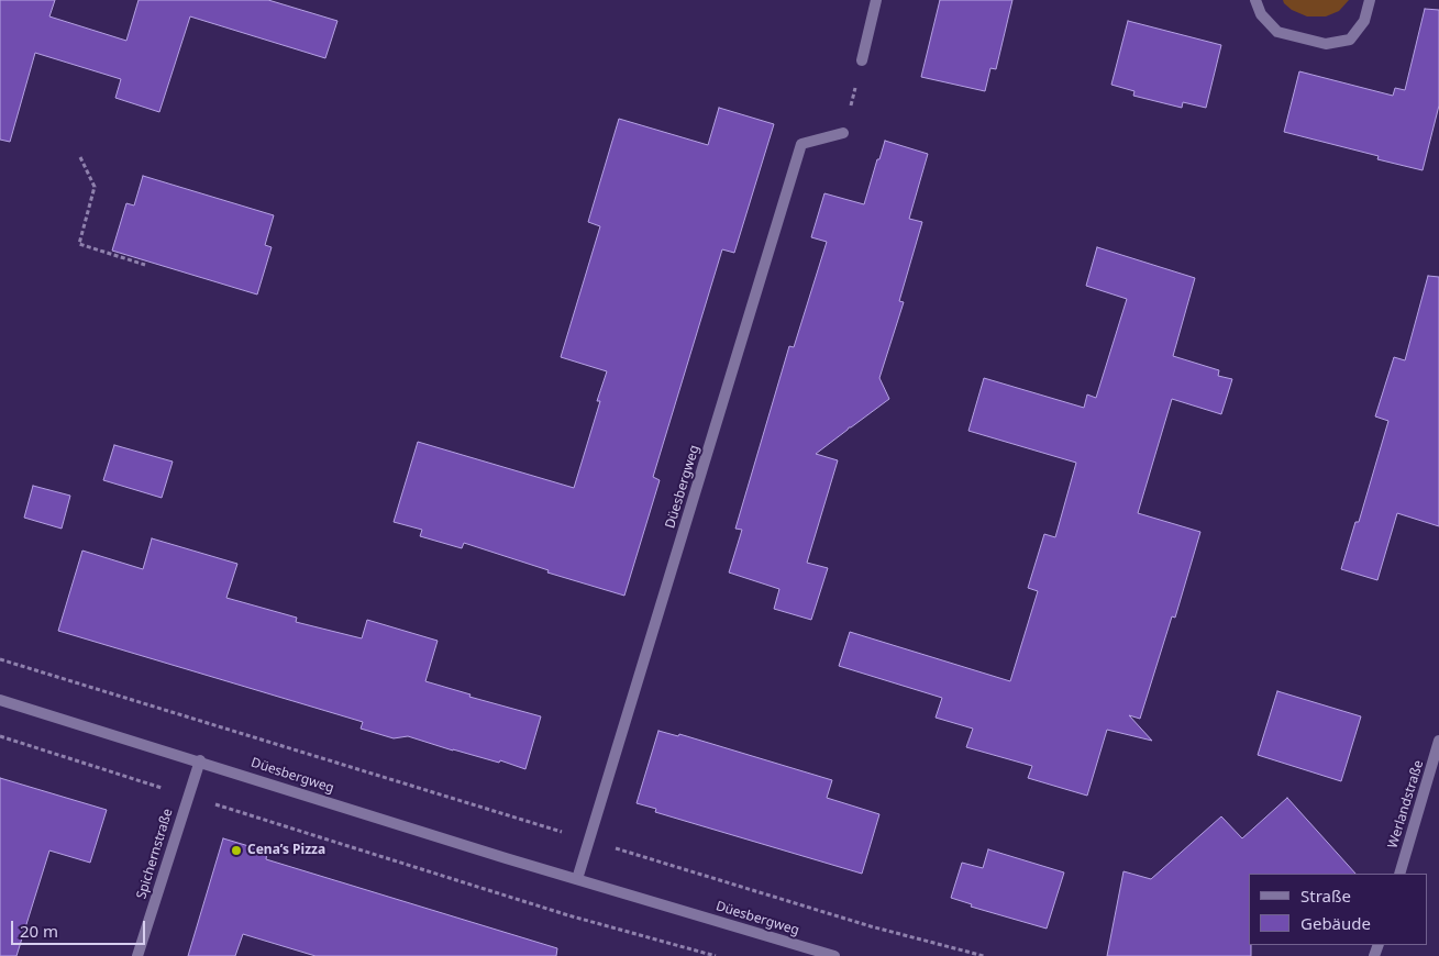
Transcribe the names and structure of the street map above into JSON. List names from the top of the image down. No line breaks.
{"streets":{"street":["Düesbergweg","Werlandstraße","Spichernstraße"]},"crossings":[["Düesbergweg","Spichernstraße"]],"places":["Cena’s Pizza"],"legend":["Straße","Gebäude"],"scale_bar":"20 m"}
